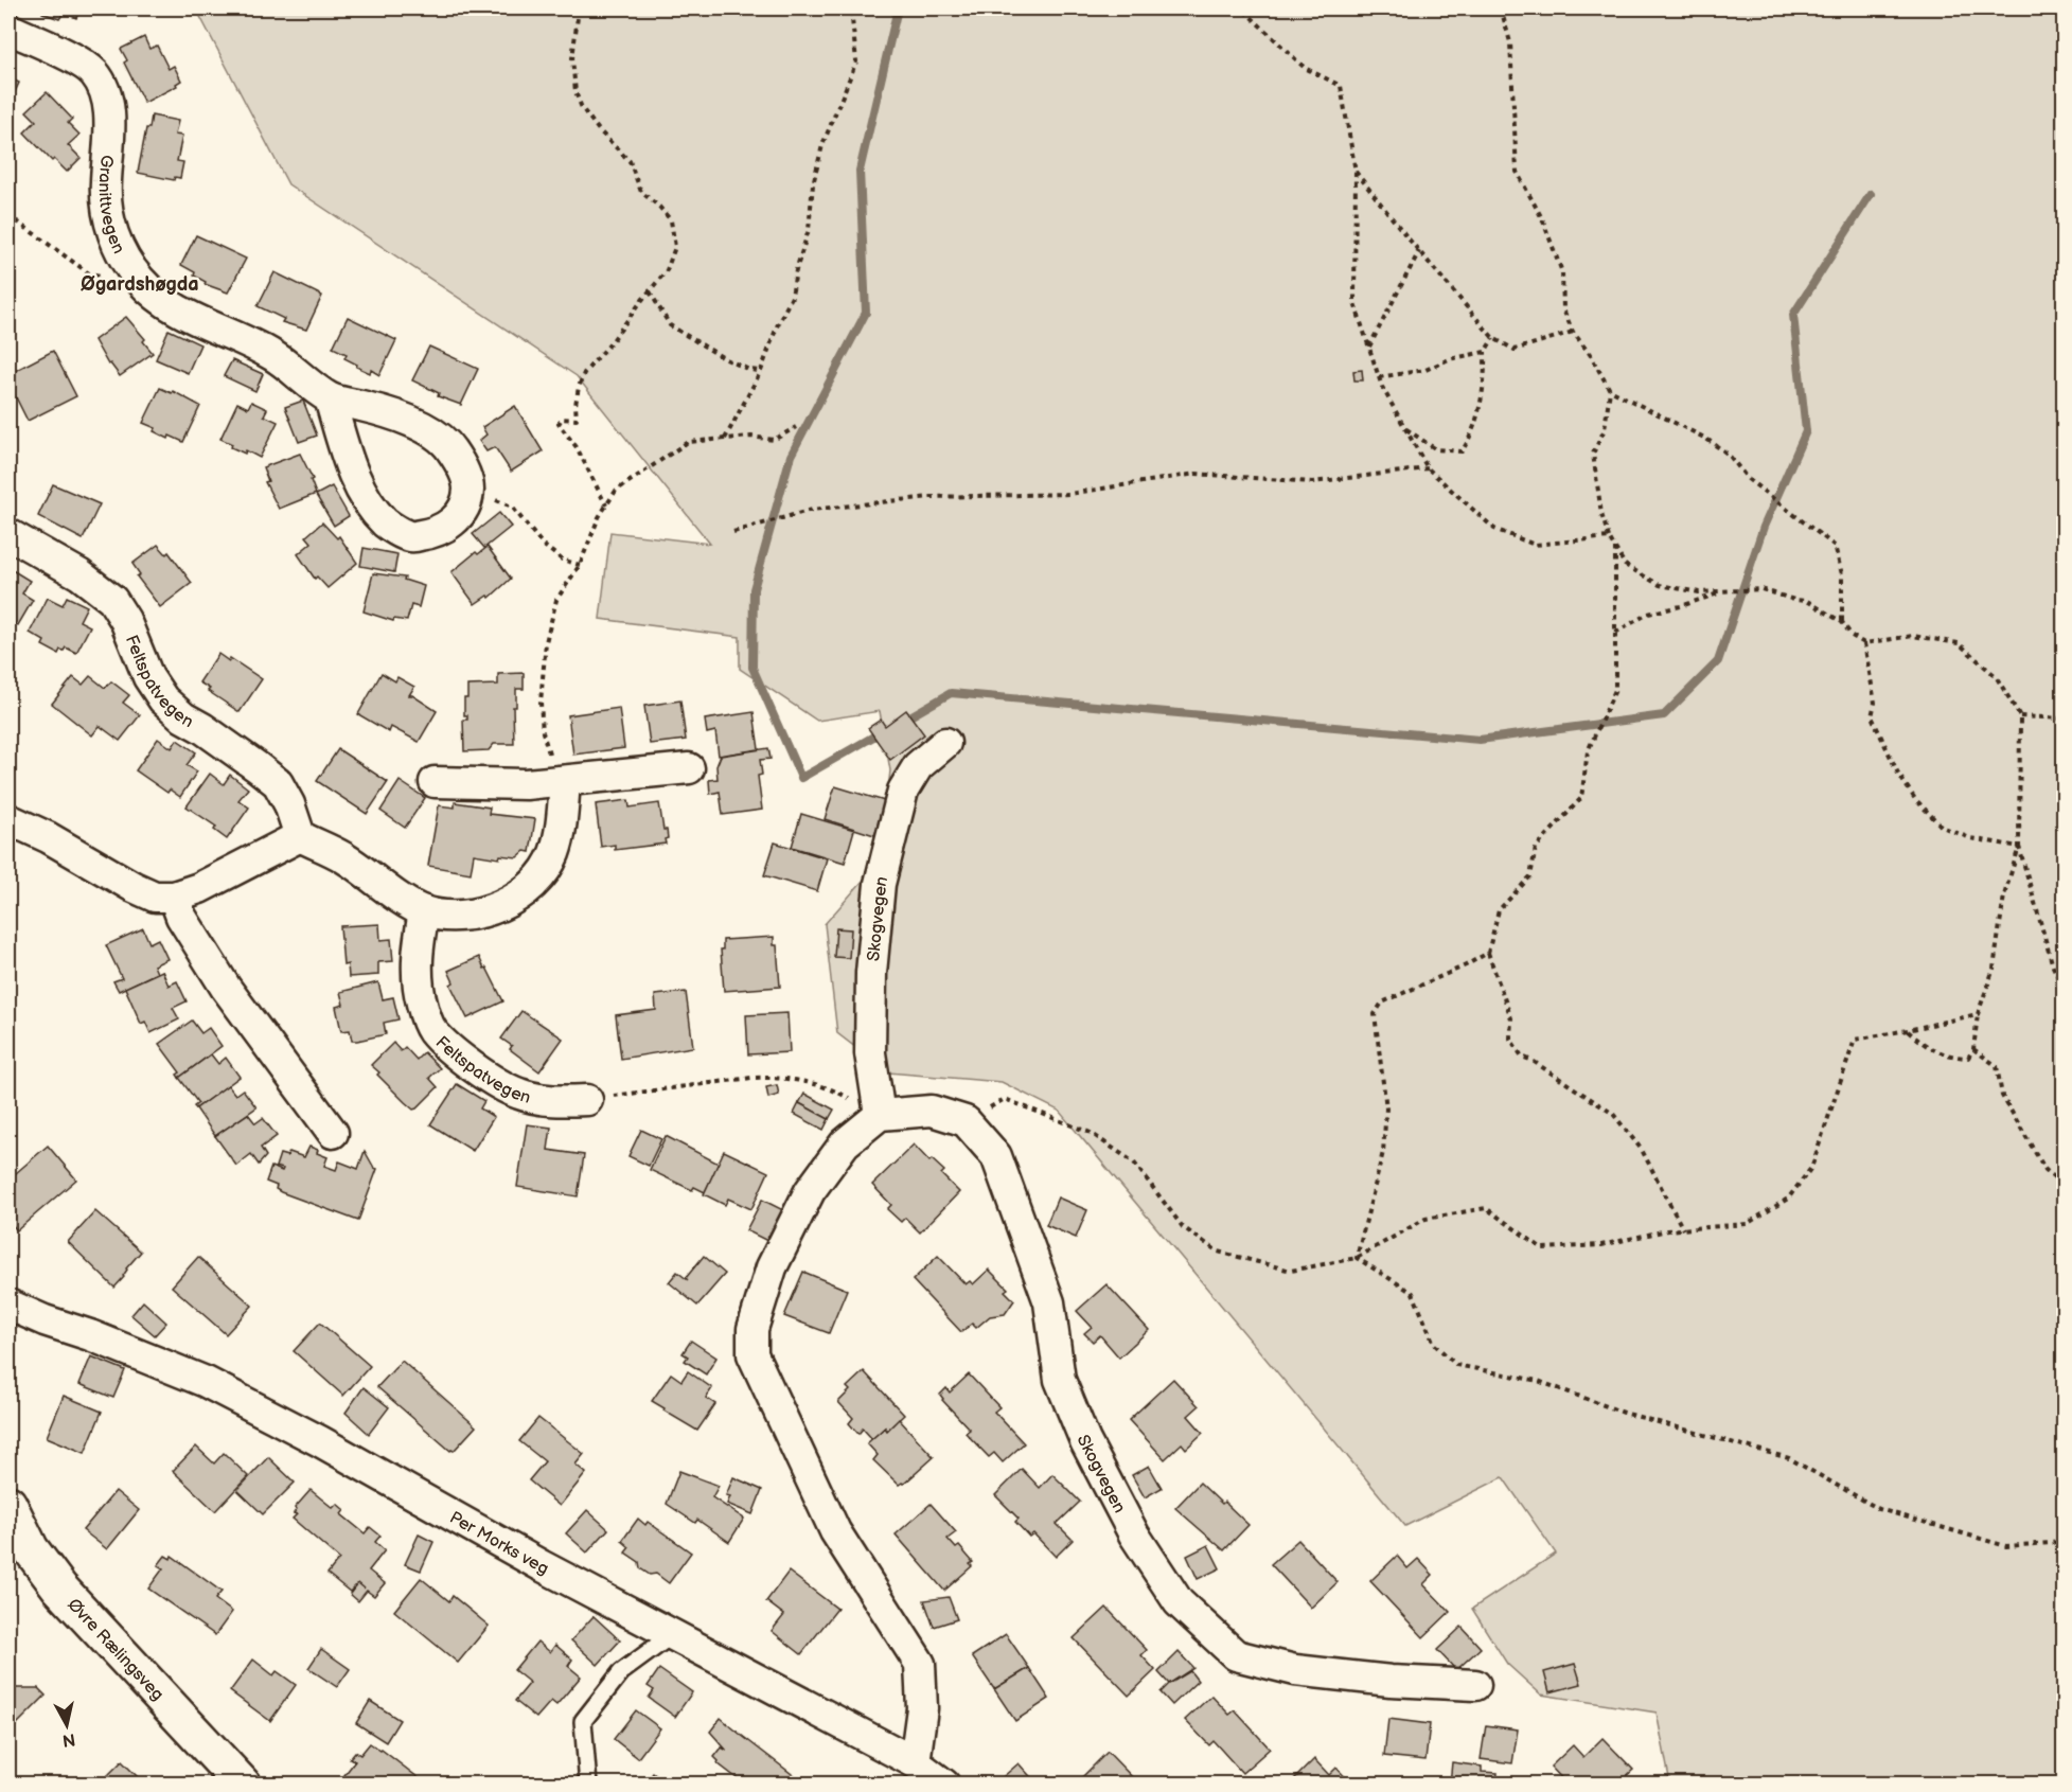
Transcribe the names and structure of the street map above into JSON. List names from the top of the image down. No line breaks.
{"streets":{"main road":["Øvre Rælingsveg"],"street":["Granittvegen","Feltspatvegen","Skogvegen","Per Morks veg"]},"districts":["Øgardshøgda"],"north":"bottom"}
